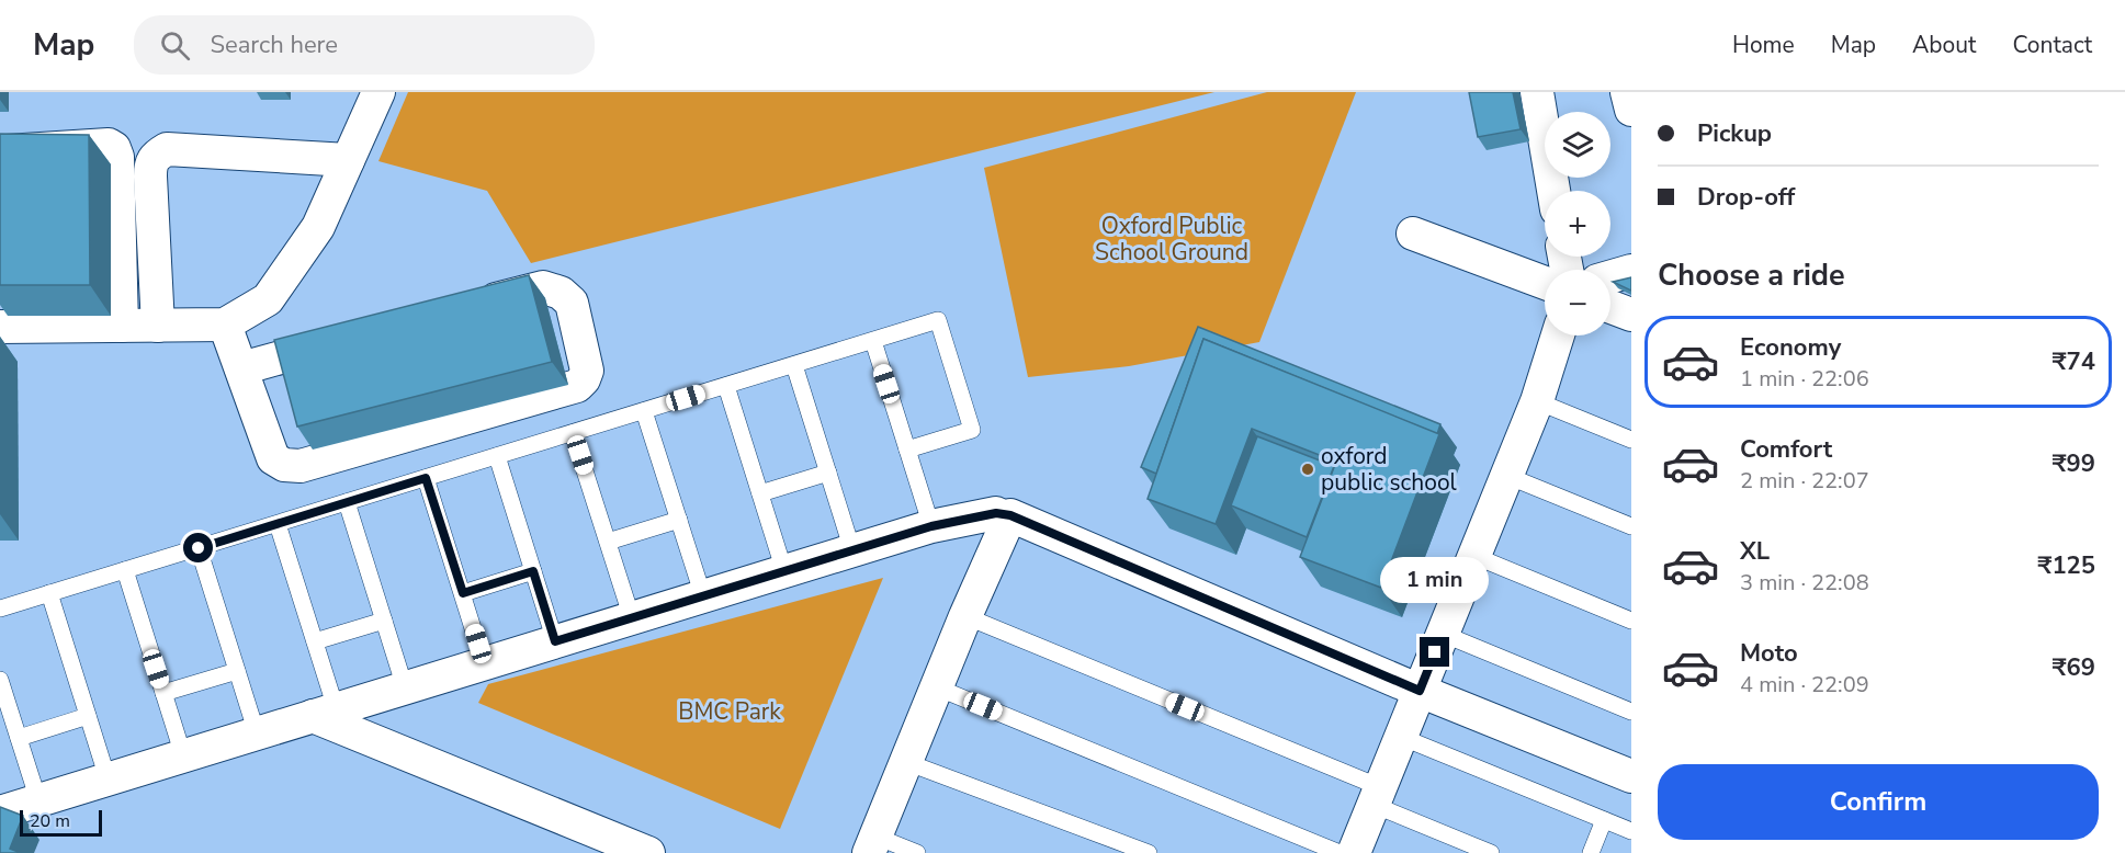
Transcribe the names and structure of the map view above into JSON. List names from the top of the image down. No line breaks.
{"parks":["Oxford Public School Ground","BMC Park"],"places":["oxford public school"],"scale_bar":"20 m","page":{"header":"Map","search":"Search here","nav":["Home","Map","About","Contact"],"banner":["Pickup","Drop-off"],"map_buttons":["+","−"],"heading":"Choose a ride","list":[{"name":"Economy","note":"1 min · 22:06","value":"₹74"},{"name":"Comfort","note":"2 min · 22:07","value":"₹99"},{"name":"XL","note":"3 min · 22:08","value":"₹125"},{"name":"Moto","note":"4 min · 22:09","value":"₹69"}],"bubble":"1 min","buttons":"Confirm","scale":"20 m"}}
